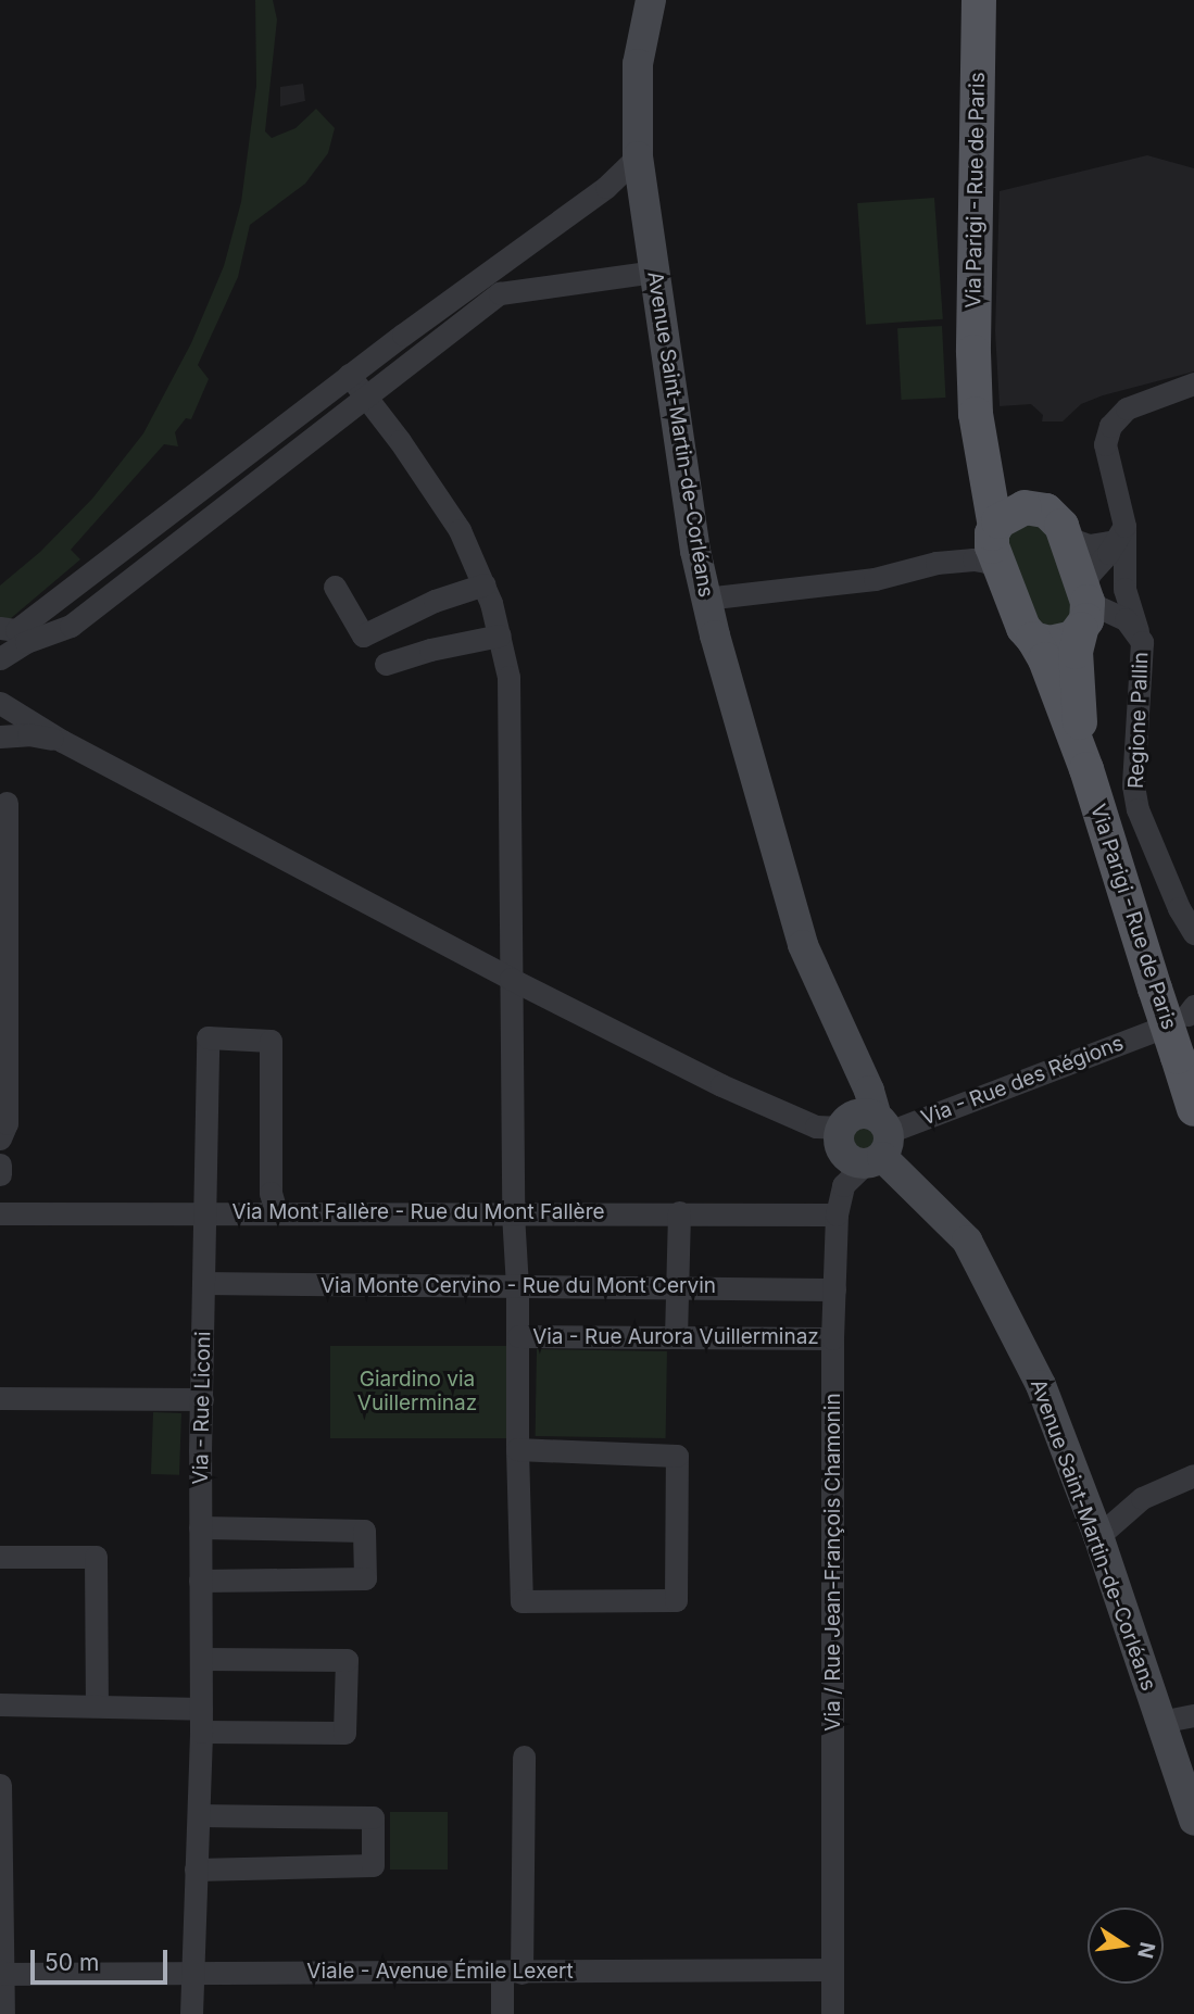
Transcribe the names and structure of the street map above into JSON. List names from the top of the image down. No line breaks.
{"streets":{"main road":["Via Parigi - Rue de Paris"],"street":["Avenue Saint-Martin-de-Corléans","Regione Pallin","Via - Rue des Régions","Via Mont Fallère - Rue du Mont Fallère","Via Monte Cervino - Rue du Mont Cervin","Via - Rue Aurora Vuillerminaz","Via - Rue Liconi","Via / Rue Jean-François Chamonin","Viale - Avenue Émile Lexert"]},"crossings":[["Via Parigi - Rue de Paris","Regione Pallin"],["Avenue Saint-Martin-de-Corléans","Via - Rue des Régions"],["Avenue Saint-Martin-de-Corléans","Via / Rue Jean-François Chamonin"],["Via - Rue des Régions","Via / Rue Jean-François Chamonin"],["Via Mont Fallère - Rue du Mont Fallère","Via - Rue Liconi"],["Via Mont Fallère - Rue du Mont Fallère","Via / Rue Jean-François Chamonin"],["Via Monte Cervino - Rue du Mont Cervin","Via - Rue Liconi"],["Via Monte Cervino - Rue du Mont Cervin","Via / Rue Jean-François Chamonin"],["Via - Rue Aurora Vuillerminaz","Via / Rue Jean-François Chamonin"],["Via - Rue Liconi","Viale - Avenue Émile Lexert"],["Via / Rue Jean-François Chamonin","Viale - Avenue Émile Lexert"]],"parks":["Giardino via Vuillerminaz"],"scale_bar":"50 m","north":"right"}
